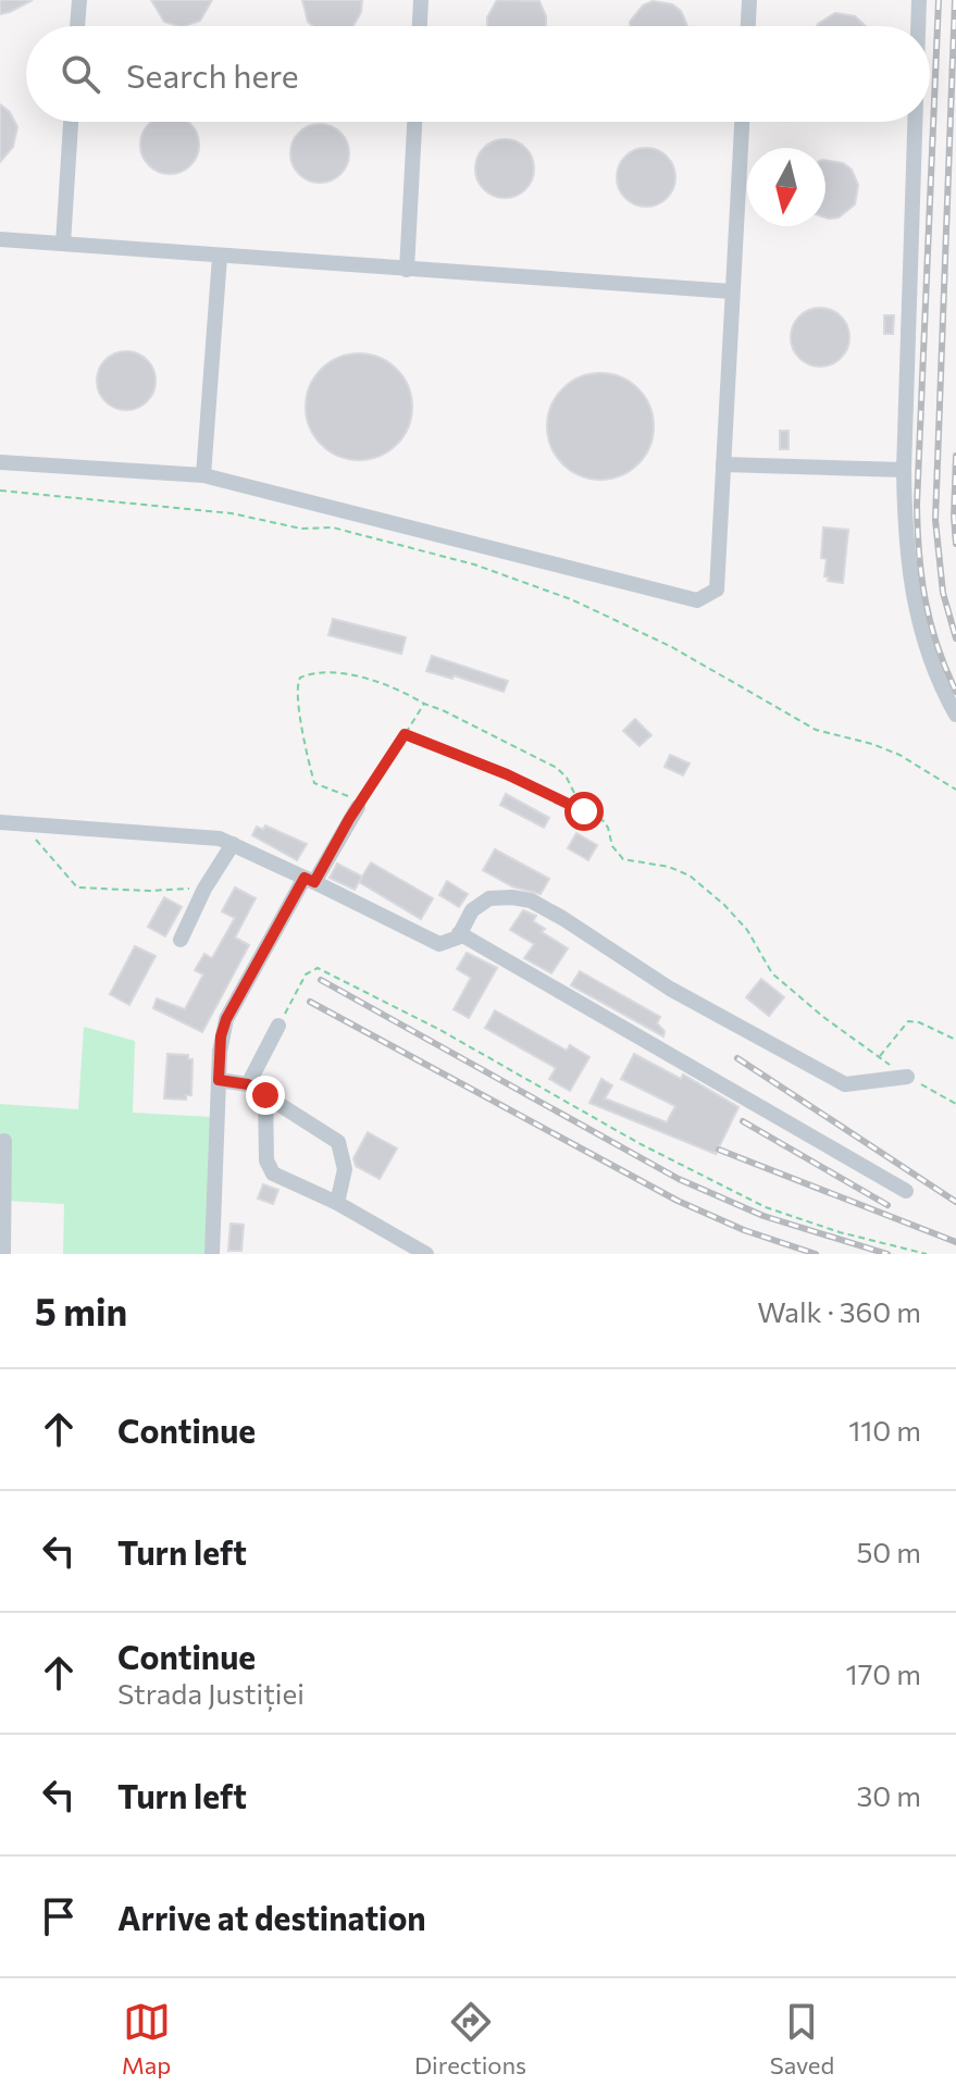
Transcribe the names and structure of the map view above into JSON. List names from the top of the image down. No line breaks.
{"north":"bottom","page":{"search":"Search here","heading":["5 min","Walk · 360 m"],"list":[["Continue","110 m"],["Turn left","50 m"],["Continue","Strada Justiției","170 m"],["Turn left","30 m"],"Arrive at destination"],"nav":["Map","Directions","Saved"]}}
